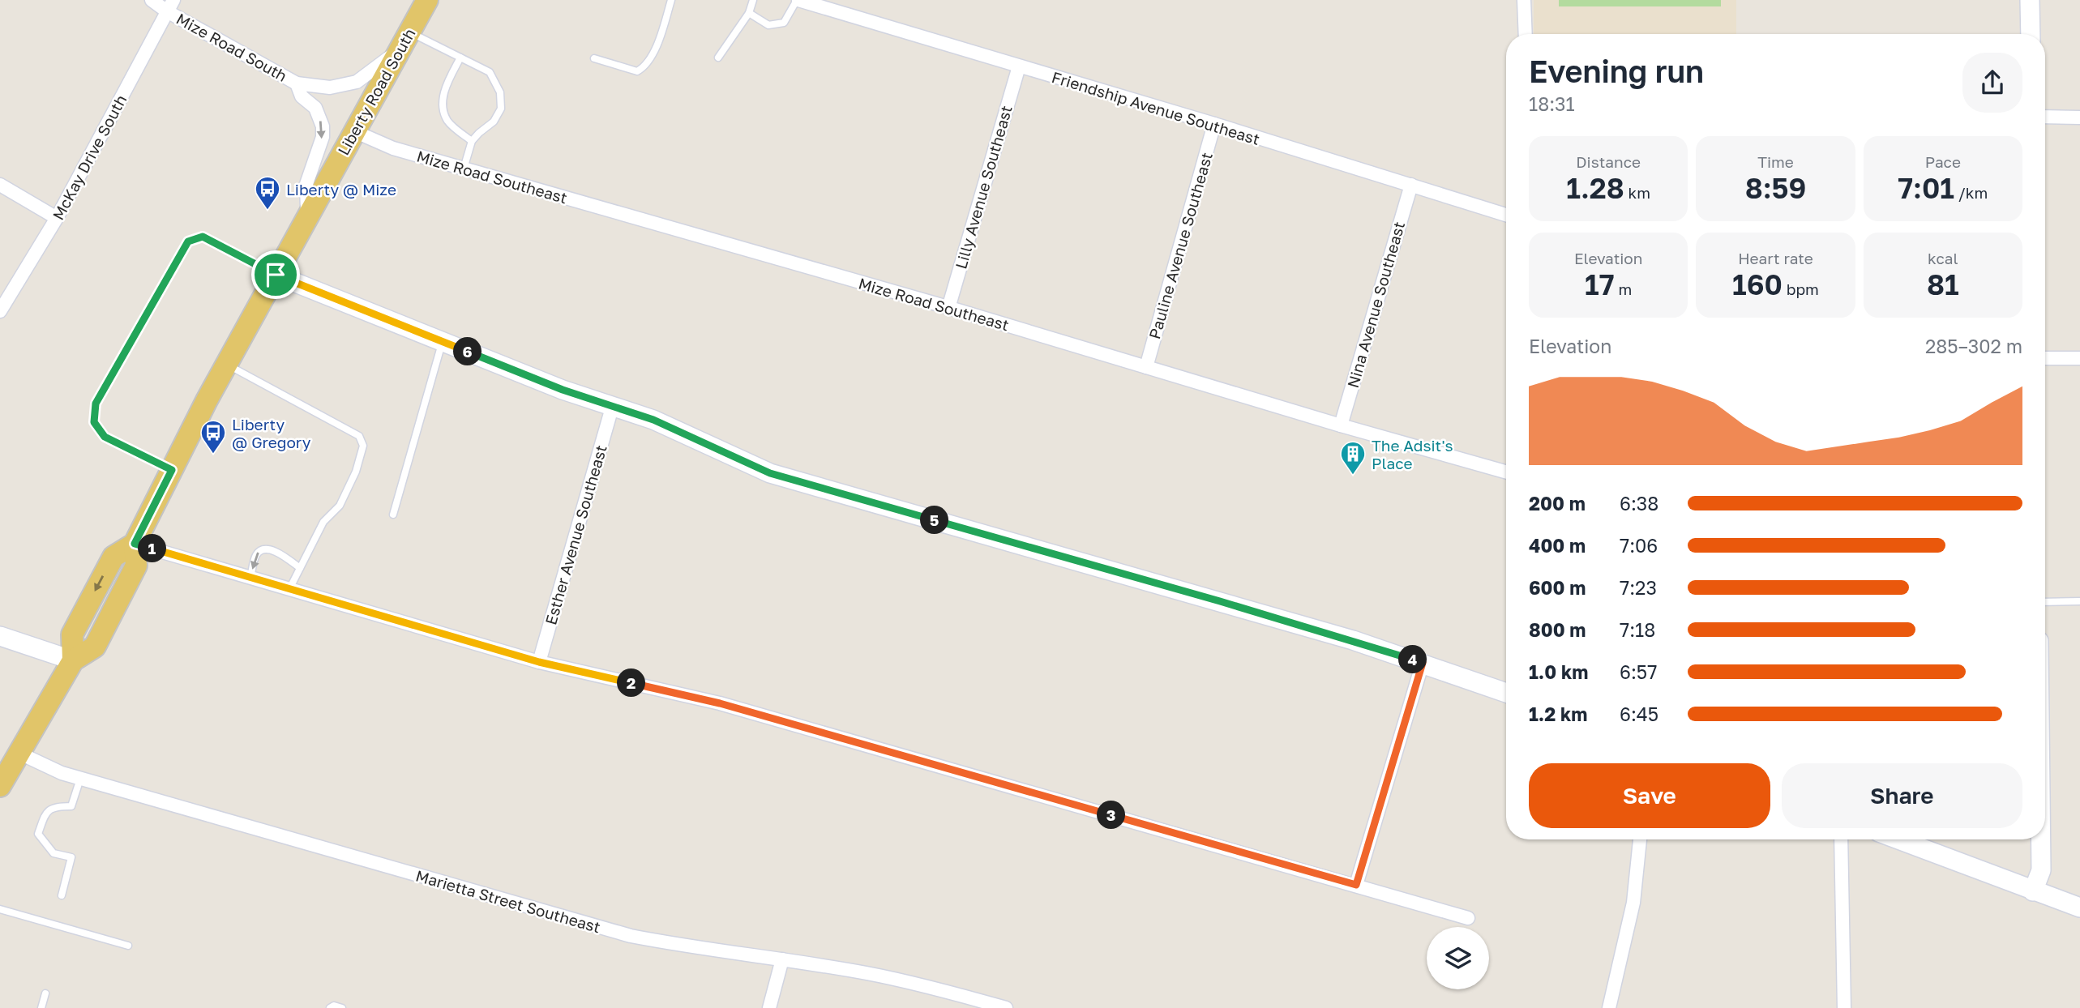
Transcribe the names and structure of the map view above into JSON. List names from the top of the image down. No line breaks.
{"streets":{"main road":["Liberty Road South"],"street":["Mize Road South","Friendship Avenue Southeast","McKay Drive South","Mize Road Southeast","Lilly Avenue Southeast","Pauline Avenue Southeast","Nina Avenue Southeast","Esther Avenue Southeast","Marietta Street Southeast"]},"crossings":[["Mize Road South","Liberty Road South"],["Mize Road South","McKay Drive South"],["Liberty Road South","Mize Road Southeast"],["Liberty Road South","Marietta Street Southeast"],["Friendship Avenue Southeast","Lilly Avenue Southeast"],["Friendship Avenue Southeast","Pauline Avenue Southeast"],["Friendship Avenue Southeast","Nina Avenue Southeast"],["Mize Road Southeast","Lilly Avenue Southeast"],["Mize Road Southeast","Pauline Avenue Southeast"],["Mize Road Southeast","Nina Avenue Southeast"]],"places":{"bus stop":["Liberty @ Mize","Liberty @ Gregory"],"building":["The Adsit's Place"]},"page":{"heading":["Evening run","18:31"],"stats":[["Distance","1.28 km"],["Time","8:59"],["Pace","7:01 /km"],["Elevation","17 m"],["Heart rate","160 bpm"],["kcal","81"]],"chart":["Elevation","285–302 m"],"pins":["6","5","1","4","2","3"],"list":[{"name":"200 m","note":"6:38"},{"name":"400 m","note":"7:06"},{"name":"600 m","note":"7:23"},{"name":"800 m","note":"7:18"},{"name":"1.0 km","note":"6:57"},{"name":"1.2 km","note":"6:45"}],"buttons":["Save","Share"]}}
